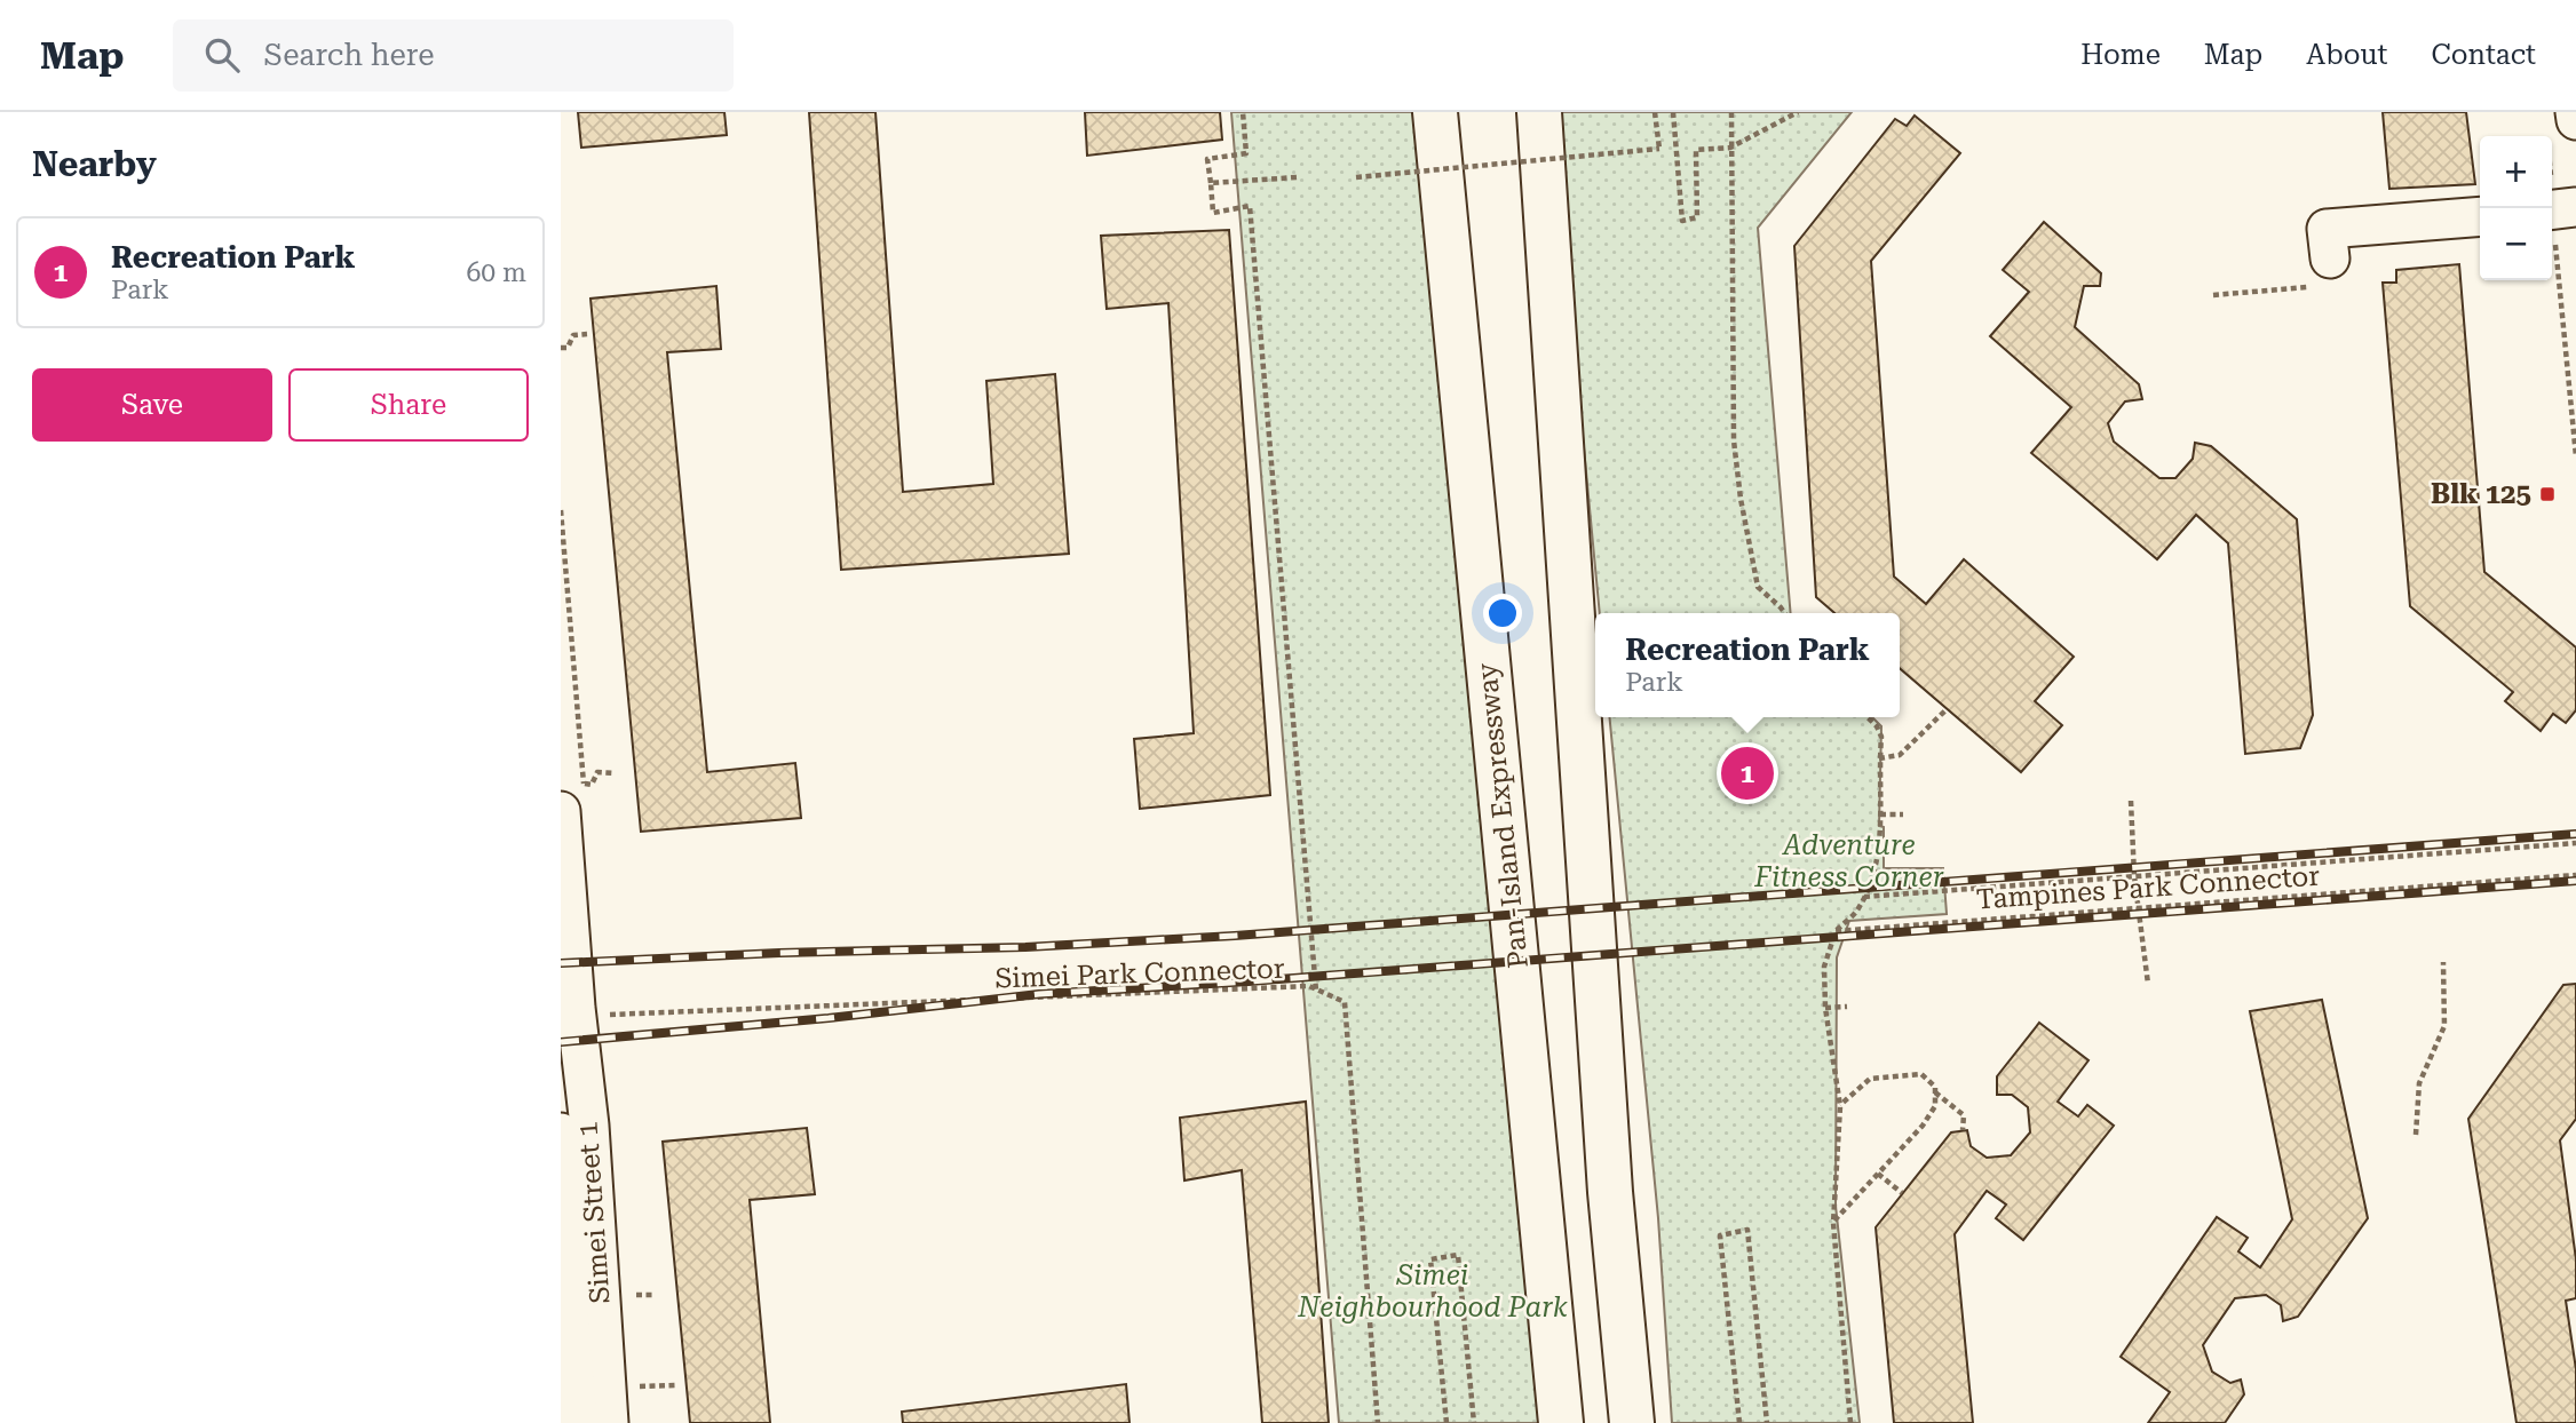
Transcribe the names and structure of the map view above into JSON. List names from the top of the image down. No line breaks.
{"streets":{"highway":["Pan-Island Expressway"],"street":["Simei Street 1"],"path":["Tampines Park Connector","Simei Park Connector"]},"crossings":[["Simei Park Connector","Simei Street 1"]],"parks":["Adventure Fitness Corner","Simei Neighbourhood Park"],"places":{"transit":["Blk 125"]},"page":{"header":"Map","search":"Search here","nav":["Home","Map","About","Contact"],"heading":"Nearby","map_buttons":["+","−"],"list":[{"mark":"1","name":"Recreation Park","note":"Park","value":"60 m"}],"buttons":["Save","Share"],"popup":["Recreation Park","Park"],"pins":"1"}}
